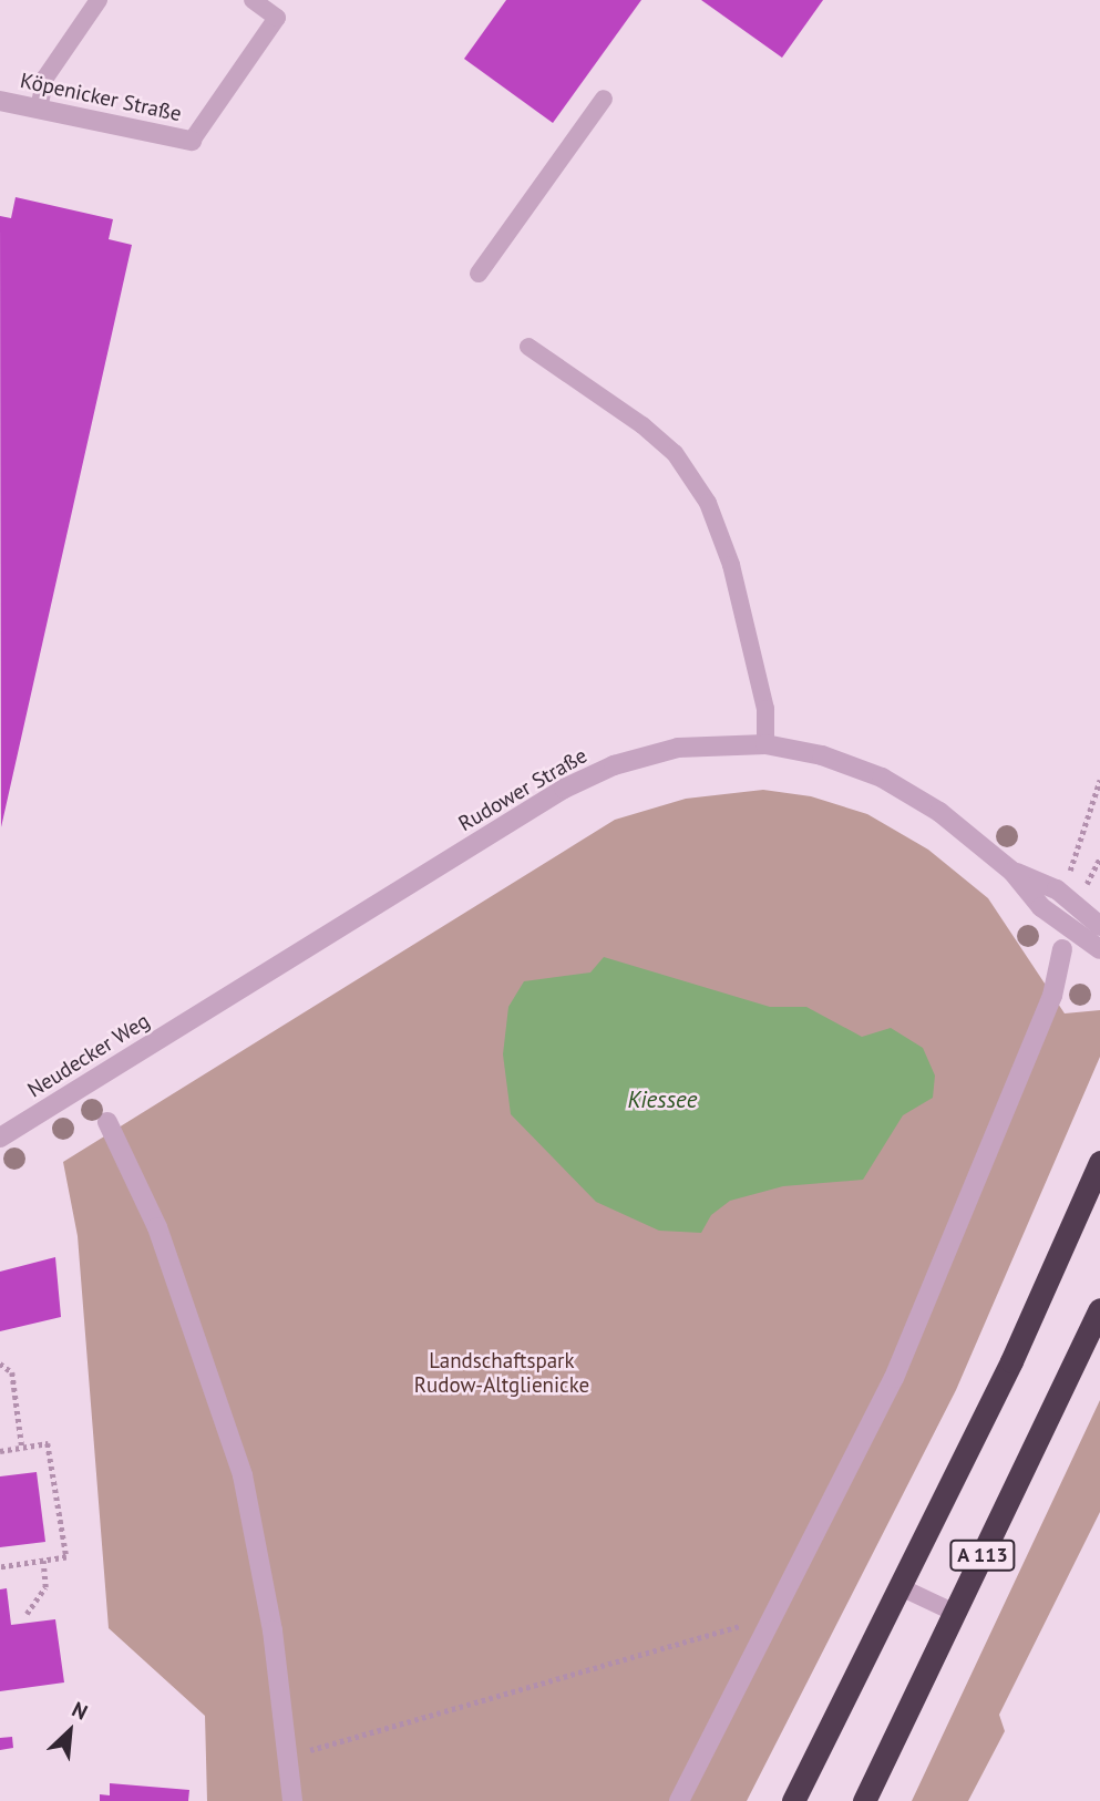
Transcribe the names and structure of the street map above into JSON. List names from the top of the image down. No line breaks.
{"streets":{"highway":["A 113"],"street":["Köpenicker Straße","Rudower Straße","Neudecker Weg"]},"crossings":[["Rudower Straße","Neudecker Weg"]],"water":["Kiessee"],"parks":["Landschaftspark Rudow-Altglienicke"],"north":"top right"}
